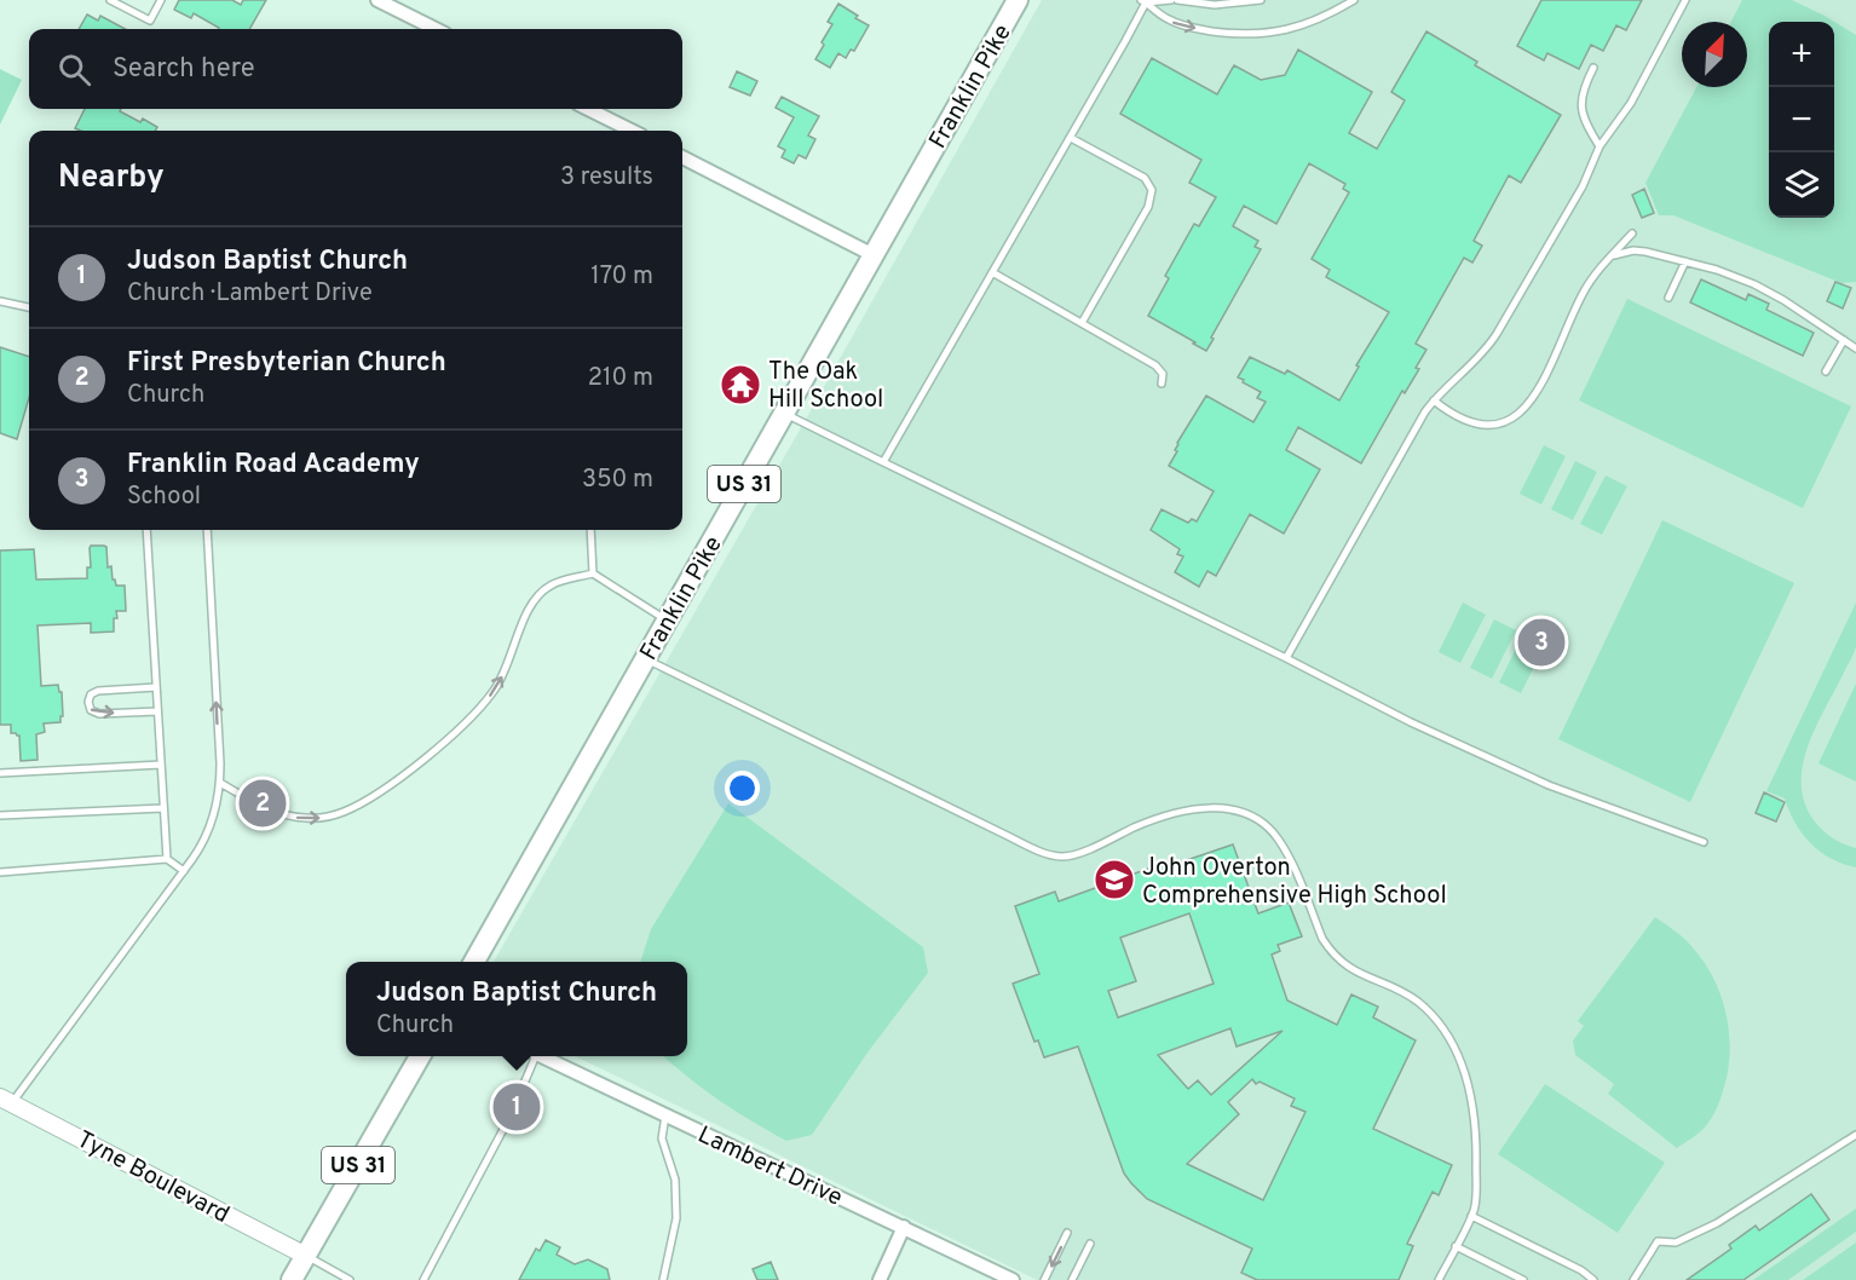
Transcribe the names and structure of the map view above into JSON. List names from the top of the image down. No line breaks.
{"streets":{"main road":["Franklin Pike","US 31"],"street":["Lambert Drive","Tyne Boulevard"]},"crossings":[["US 31","Tyne Boulevard"]],"places":{"temple":["The Oak Hill School"],"school or university":["John Overton Comprehensive High School"]},"north":"top right","page":{"map_buttons":["+","−"],"search":"Search here","heading":["Nearby","3 results"],"list":[{"mark":"1","name":"Judson Baptist Church","note":"Church · Lambert Drive","value":"170 m"},{"mark":"2","name":"First Presbyterian Church","note":"Church","value":"210 m"},{"mark":"3","name":"Franklin Road Academy","note":"School","value":"350 m"}],"pins":["3","2","1"],"popup":["Judson Baptist Church","Church"]}}
